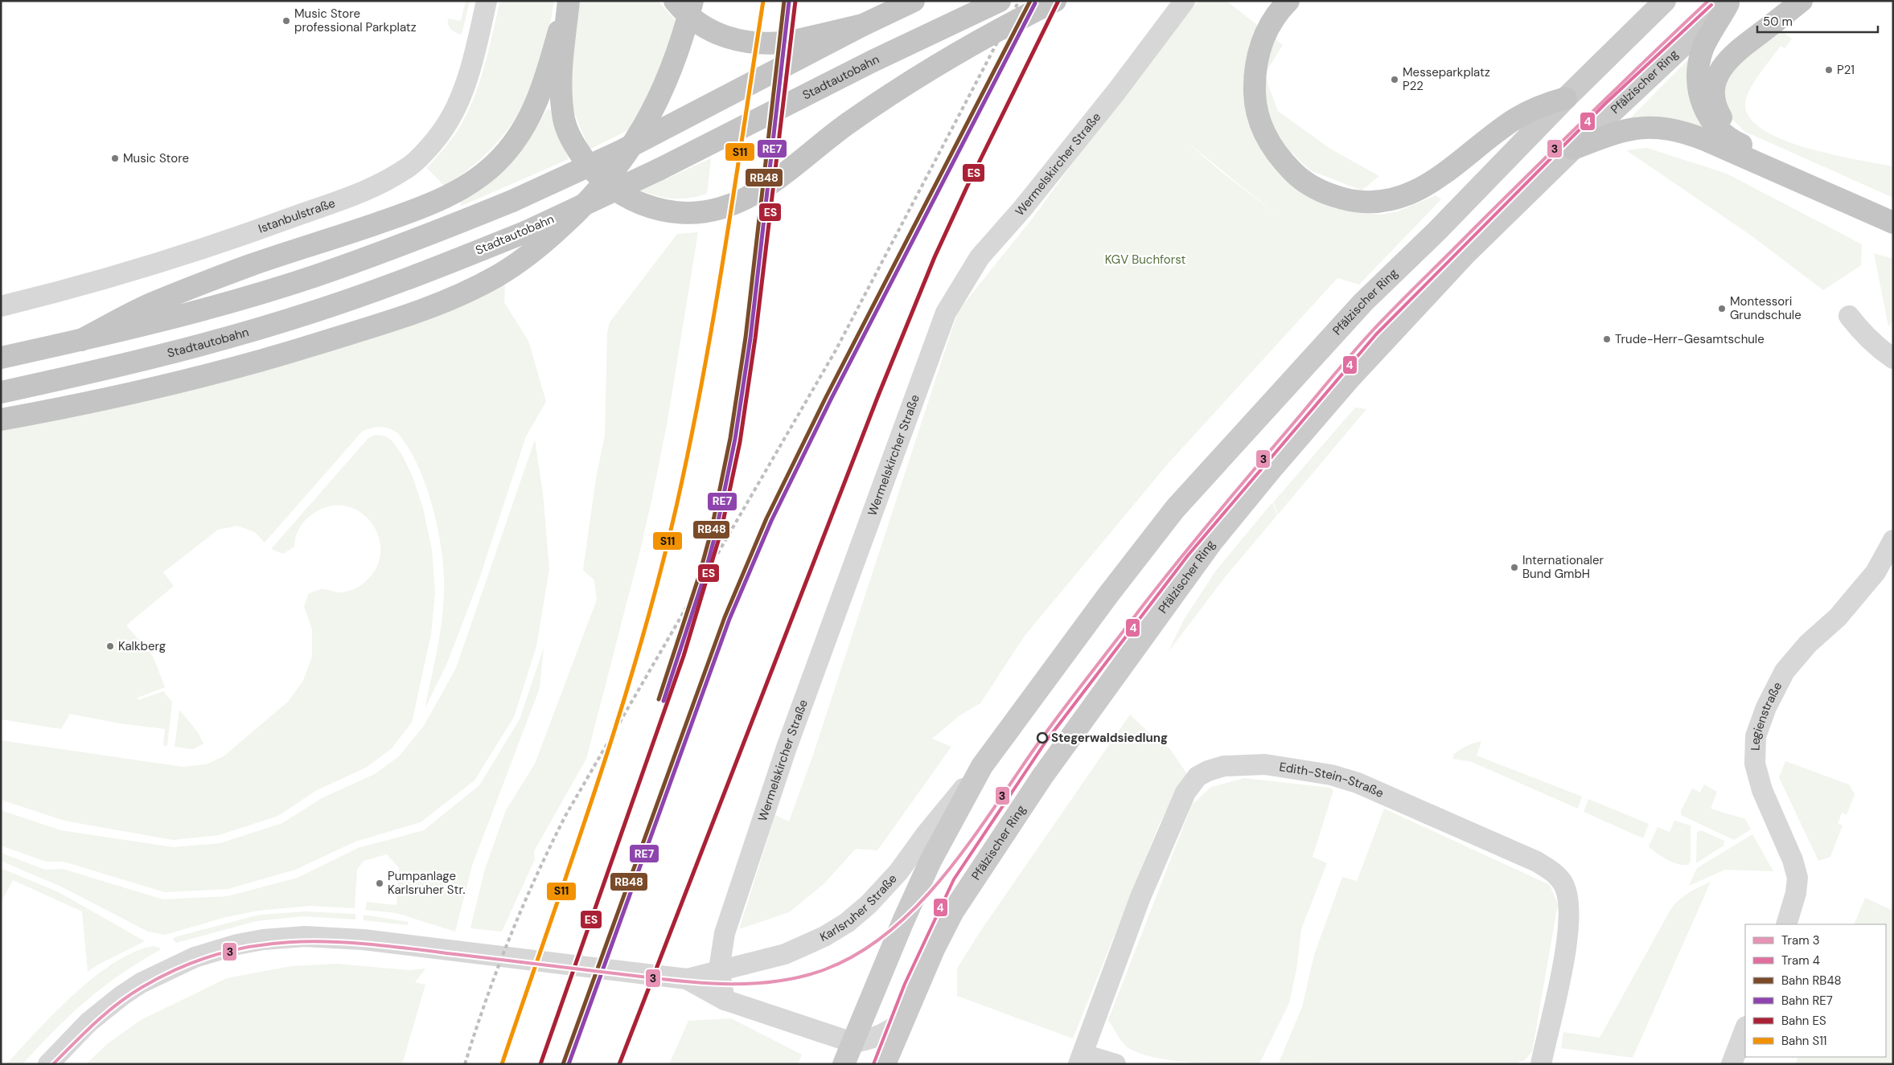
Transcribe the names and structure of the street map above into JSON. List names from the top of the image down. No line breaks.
{"streets":{"highway":["Stadtautobahn"],"main road":["Pfälzischer Ring"],"street":["Wermelskircher Straße","Istanbulstraße","Legienstraße","Edith-Stein-Straße","Karlsruher Straße"]},"crossings":[["Pfälzischer Ring","Karlsruher Straße"],["Wermelskircher Straße","Karlsruher Straße"]],"parks":["KGV Buchforst"],"places":["Music Store professional Parkplatz","P21","Messeparkplatz P22","Music Store","Montessori Grundschule","Trude-Herr-Gesamtschule","Internationaler Bund GmbH","Kalkberg","Stegerwaldsiedlung","Pumpanlage Karlsruher Str."],"lines":["tram line 3","rail line RB48","rail line ES","rail line S11","rail line RE7","tram line 4"],"legend":["Tram 3","Tram 4","Bahn RB48","Bahn RE7","Bahn ES","Bahn S11"],"scale_bar":"50 m"}
